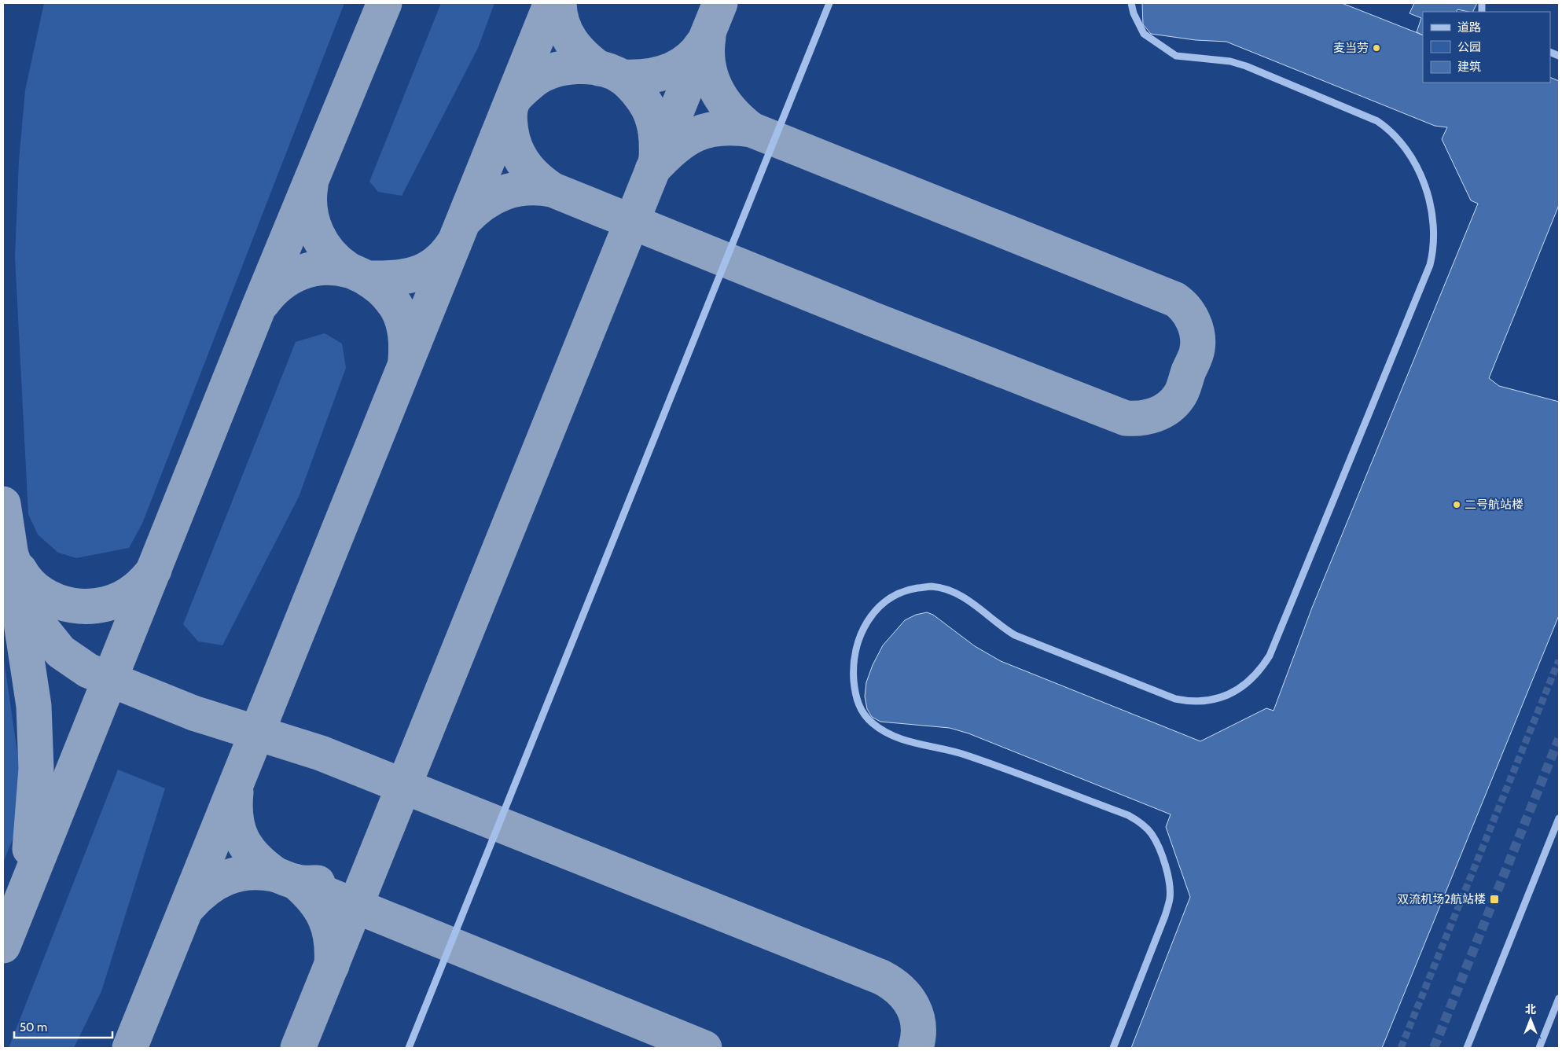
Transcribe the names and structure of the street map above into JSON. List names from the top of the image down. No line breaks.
{"places":{"other":["麦当劳","二号航站楼"],"transit":["双流机场2航站楼"]},"legend":["道路","公园","建筑"],"scale_bar":"50 m","north":"top"}
